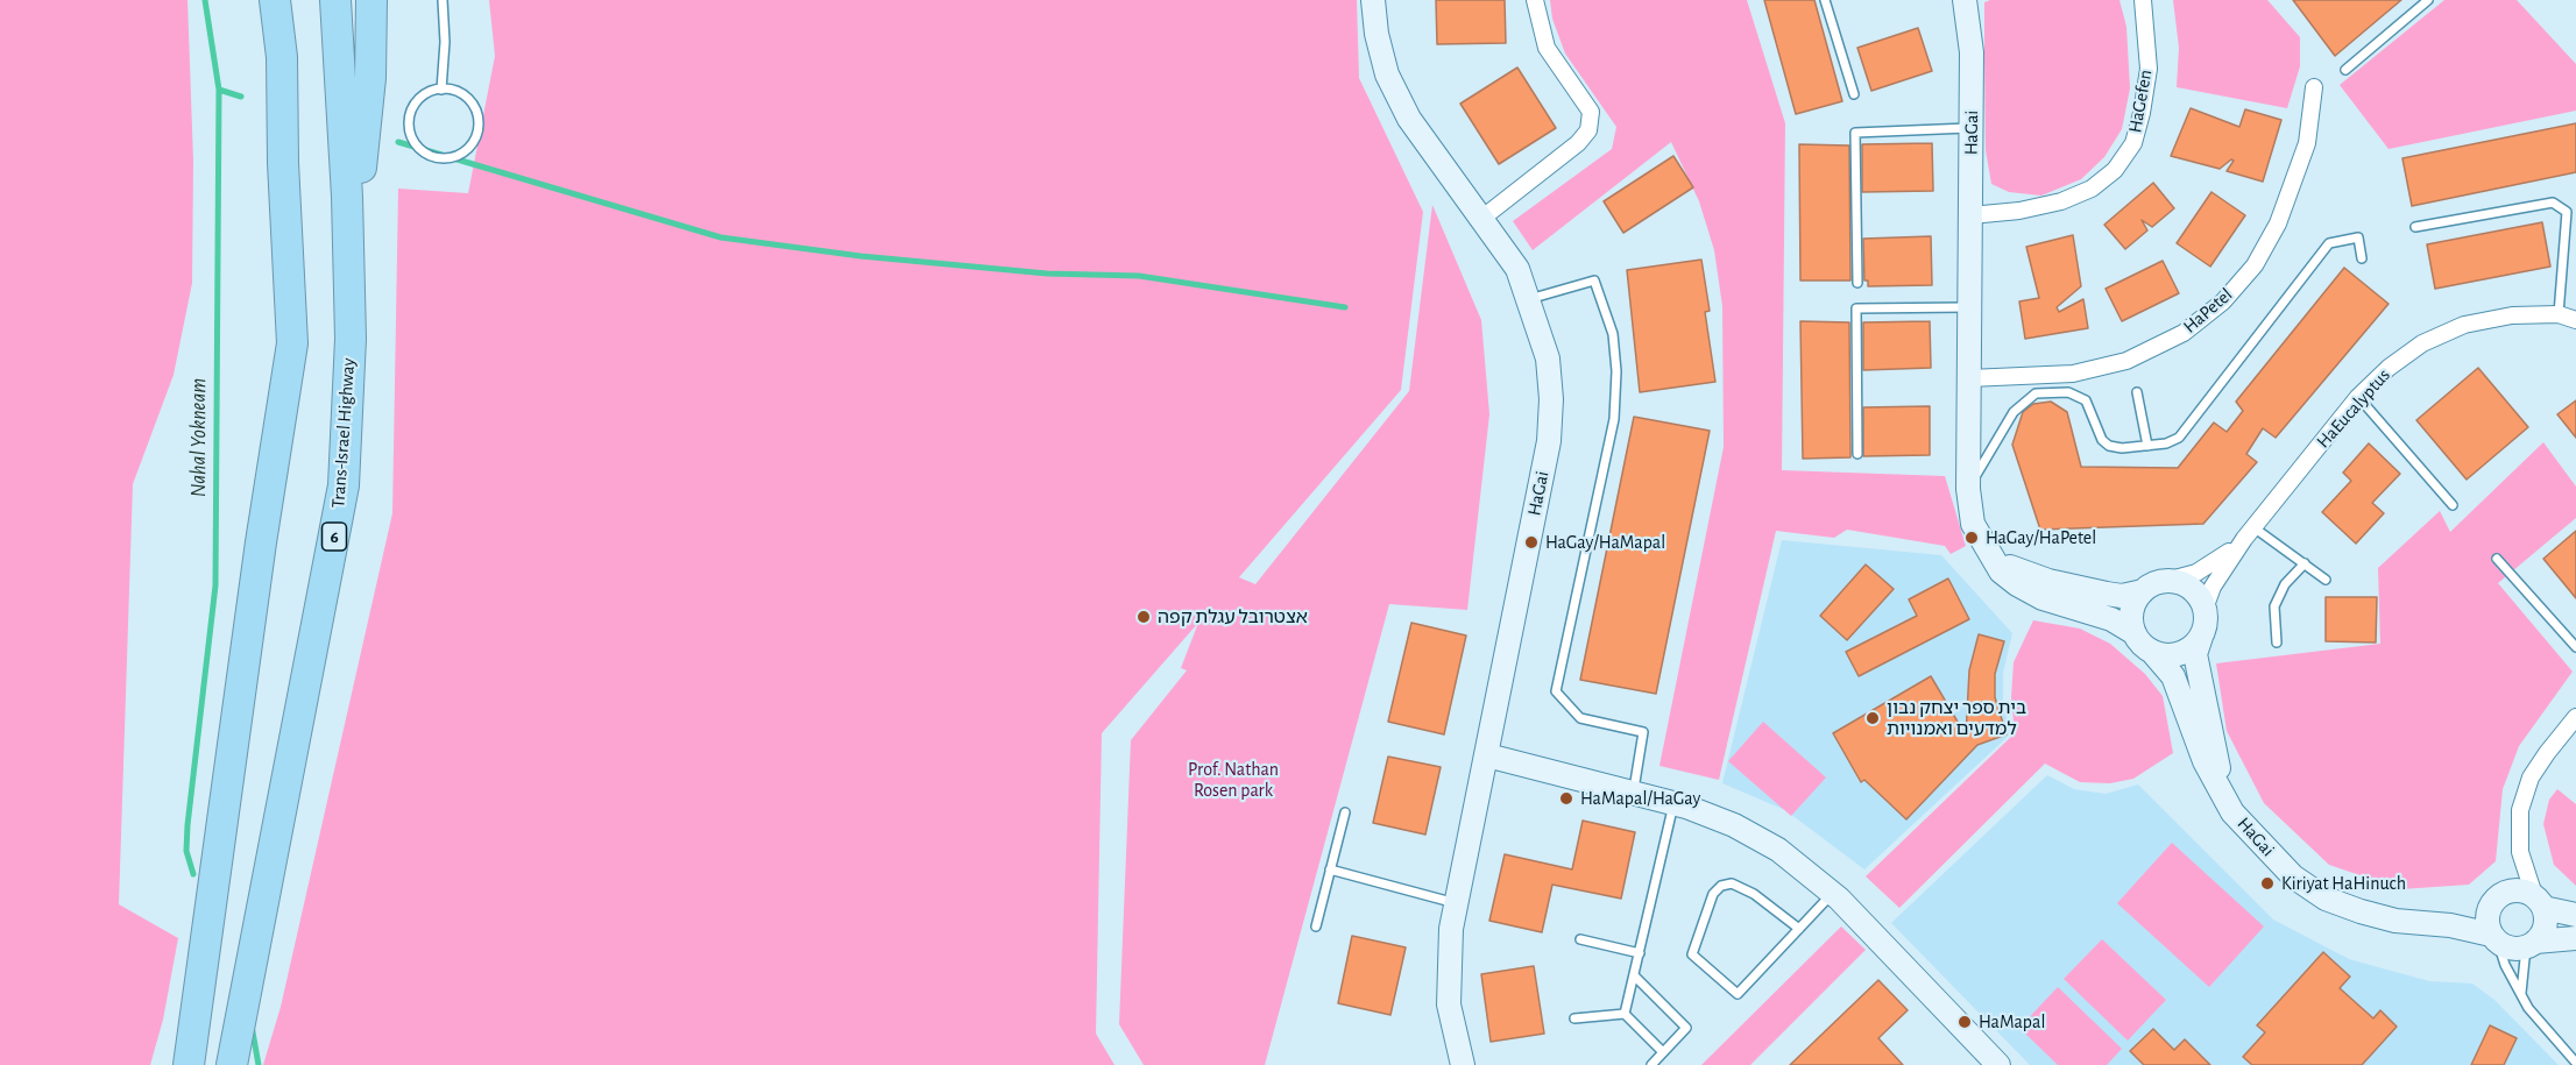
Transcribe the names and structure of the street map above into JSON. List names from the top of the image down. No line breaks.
{"streets":{"highway":["Trans-Israel Highway","6"],"street":["HaGefen","HaGai","HaPetel","HaEucalyptus"]},"crossings":[["HaGefen","HaGai"],["HaGai","HaPetel"],["HaGai","HaEucalyptus"]],"water":["Nahal Yokneam"],"parks":["Prof. Nathan Rosen park"],"places":["HaGay/HaPetel","HaGay/HaMapal","אצטרובל עגלת קפה","בית ספר יצחק נבון למדעים ואמנויות","HaMapal/HaGay","Kiriyat HaHinuch","HaMapal"]}
